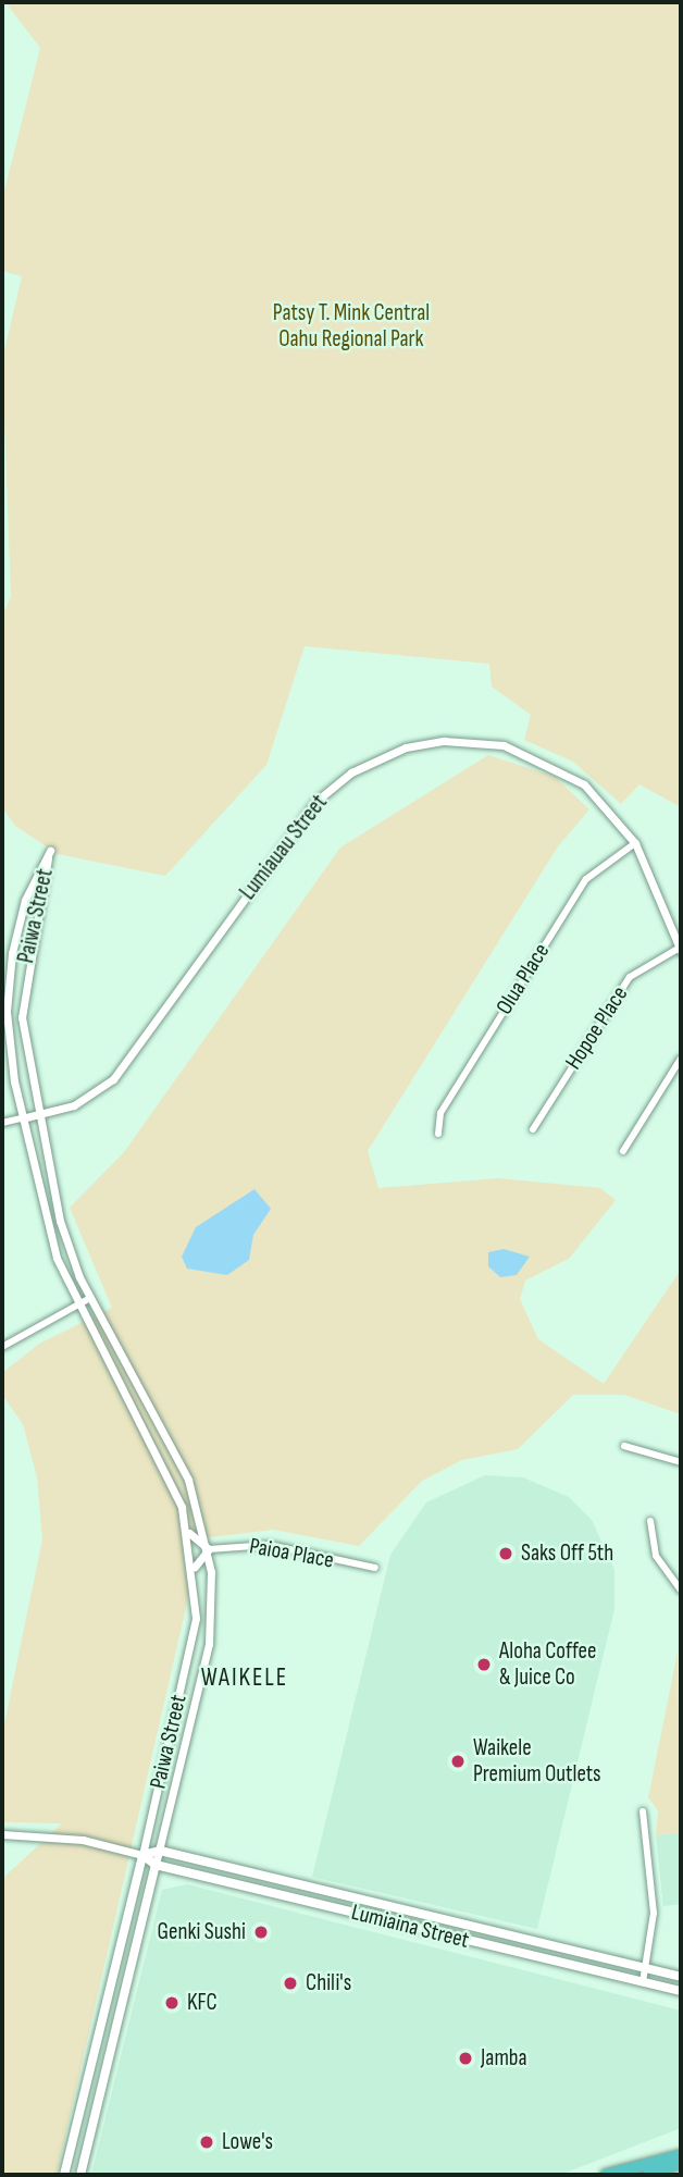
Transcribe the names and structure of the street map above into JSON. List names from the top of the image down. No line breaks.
{"streets":{"main road":["Paiwa Street","Lumiaina Street"],"street":["Lumiauau Street","Olua Place","Hopoe Place","Paioa Place"]},"crossings":[["Lumiauau Street","Paiwa Street"],["Lumiauau Street","Olua Place"],["Lumiauau Street","Hopoe Place"],["Paiwa Street","Paioa Place"],["Paiwa Street","Lumiaina Street"]],"districts":["WAIKELE"],"parks":["Patsy T. Mink Central Oahu Regional Park"],"places":["Saks Off 5th","Aloha Coffee & Juice Co","Waikele Premium Outlets","Genki Sushi","Chili's","KFC","Jamba","Lowe's"]}
